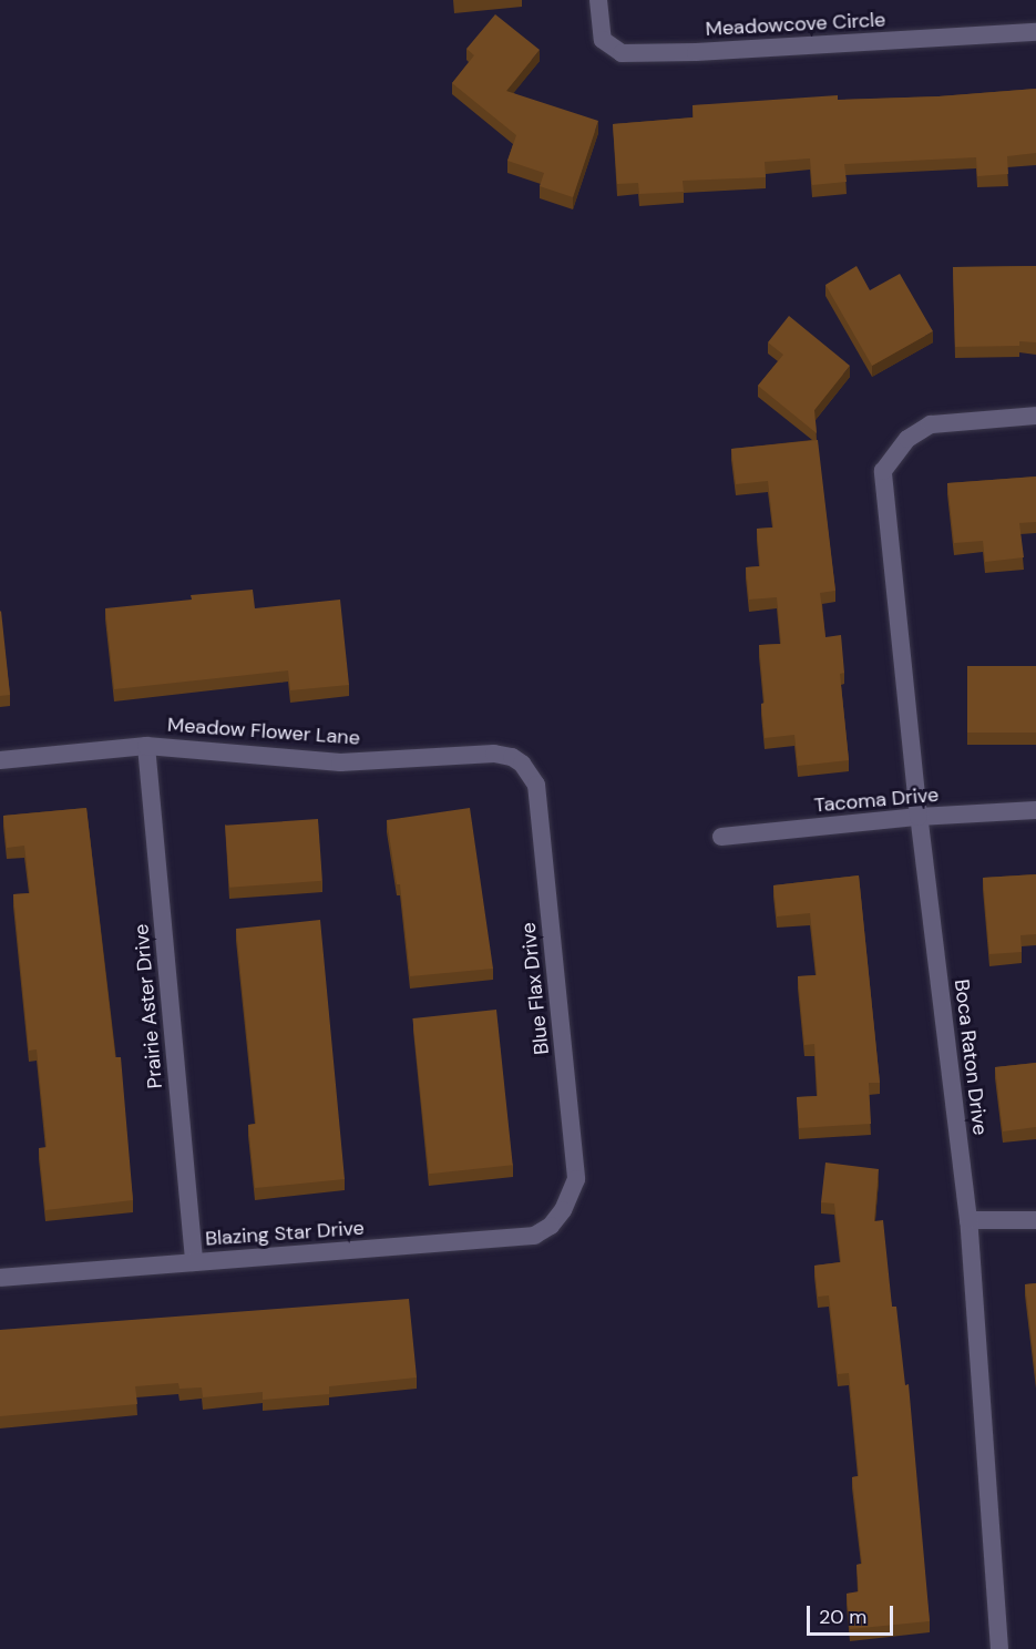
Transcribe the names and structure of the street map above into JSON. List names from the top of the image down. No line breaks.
{"streets":{"street":["Meadowcove Circle","Meadow Flower Lane","Tacoma Drive","Blue Flax Drive","Prairie Aster Drive","Boca Raton Drive","Blazing Star Drive"]},"crossings":[["Meadow Flower Lane","Blue Flax Drive"],["Meadow Flower Lane","Prairie Aster Drive"],["Tacoma Drive","Boca Raton Drive"],["Blue Flax Drive","Blazing Star Drive"],["Prairie Aster Drive","Blazing Star Drive"]],"scale_bar":"20 m"}
